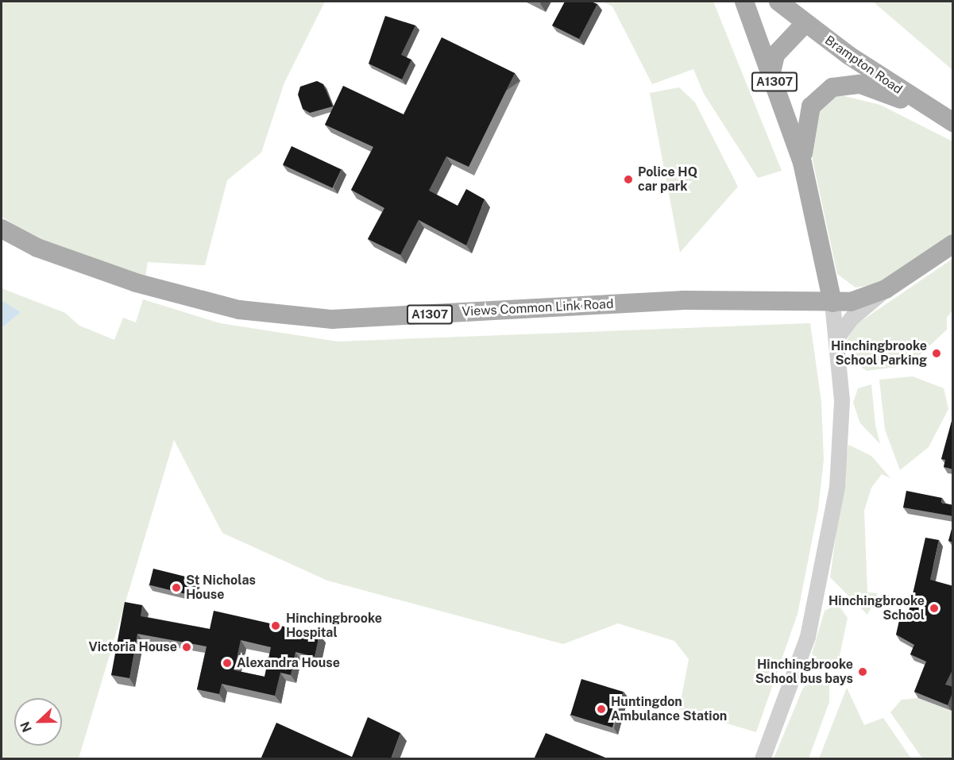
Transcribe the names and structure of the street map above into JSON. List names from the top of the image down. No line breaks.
{"streets":{"main road":["Brampton Road","A1307","Views Common Link Road"]},"crossings":[["A1307","Views Common Link Road"]],"places":["Police HQ car park","Hinchingbrooke School Parking","St Nicholas House","Hinchingbrooke School","Hinchingbrooke Hospital","Victoria House","Alexandra House","Hinchingbrooke School bus bays","Huntingdon Ambulance Station"],"north":"left"}
